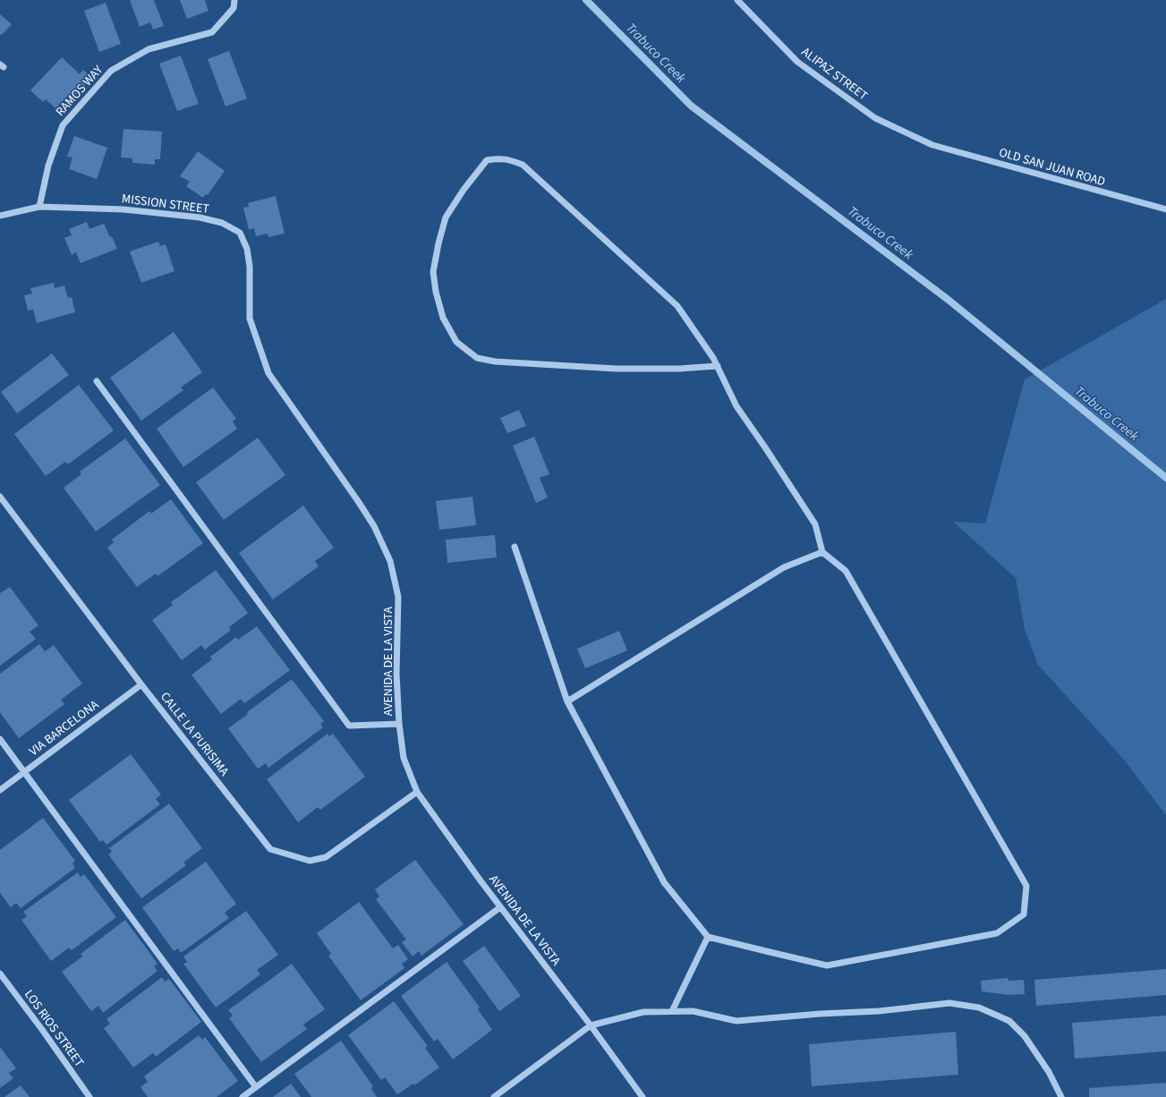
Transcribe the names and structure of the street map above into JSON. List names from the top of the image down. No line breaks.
{"streets":{"street":["ALIPAZ STREET","RAMOS WAY","OLD SAN JUAN ROAD","MISSION STREET","AVENIDA DE LA VISTA","VIA BARCELONA","CALLE LA PURISIMA","LOS RIOS STREET"]},"crossings":[["ALIPAZ STREET","OLD SAN JUAN ROAD"],["RAMOS WAY","MISSION STREET"],["MISSION STREET","AVENIDA DE LA VISTA"],["AVENIDA DE LA VISTA","CALLE LA PURISIMA"],["VIA BARCELONA","CALLE LA PURISIMA"]],"water":["Trabuco Creek"]}
